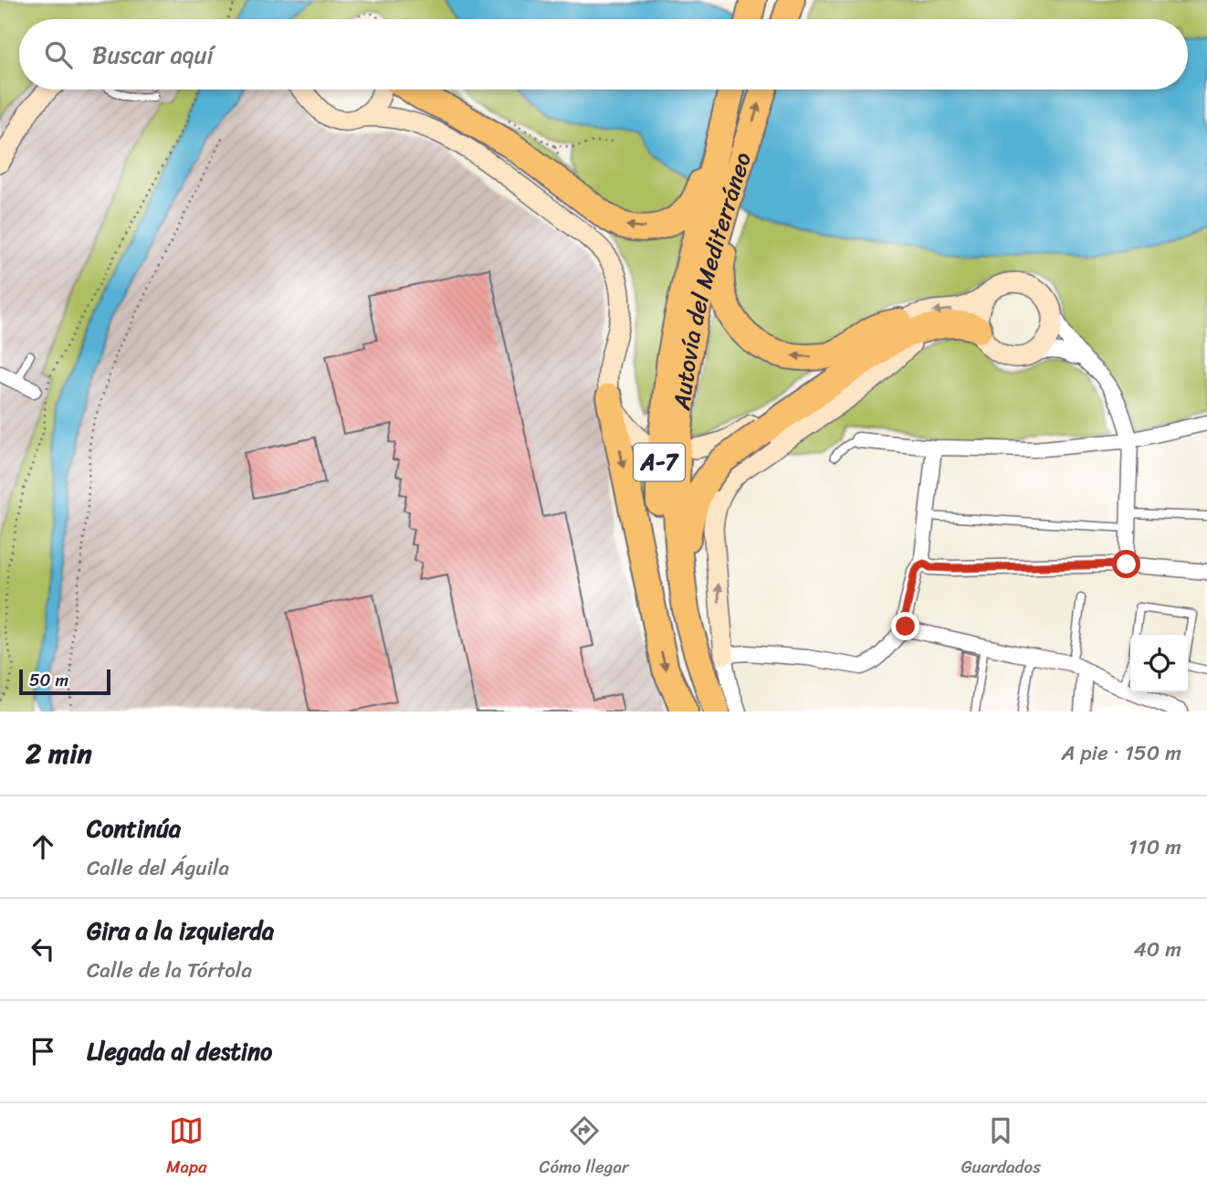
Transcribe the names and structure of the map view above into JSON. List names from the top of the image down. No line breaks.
{"streets":{"highway":["Autovía del Mediterráneo","A-7"]},"scale_bar":"50 m","page":{"search":"Buscar aquí","scale":"50 m","heading":["2 min","A pie · 150 m"],"list":[["Continúa","Calle del Águila","110 m"],["Gira a la izquierda","Calle de la Tórtola","40 m"],"Llegada al destino"],"nav":["Mapa","Cómo llegar","Guardados"]}}
